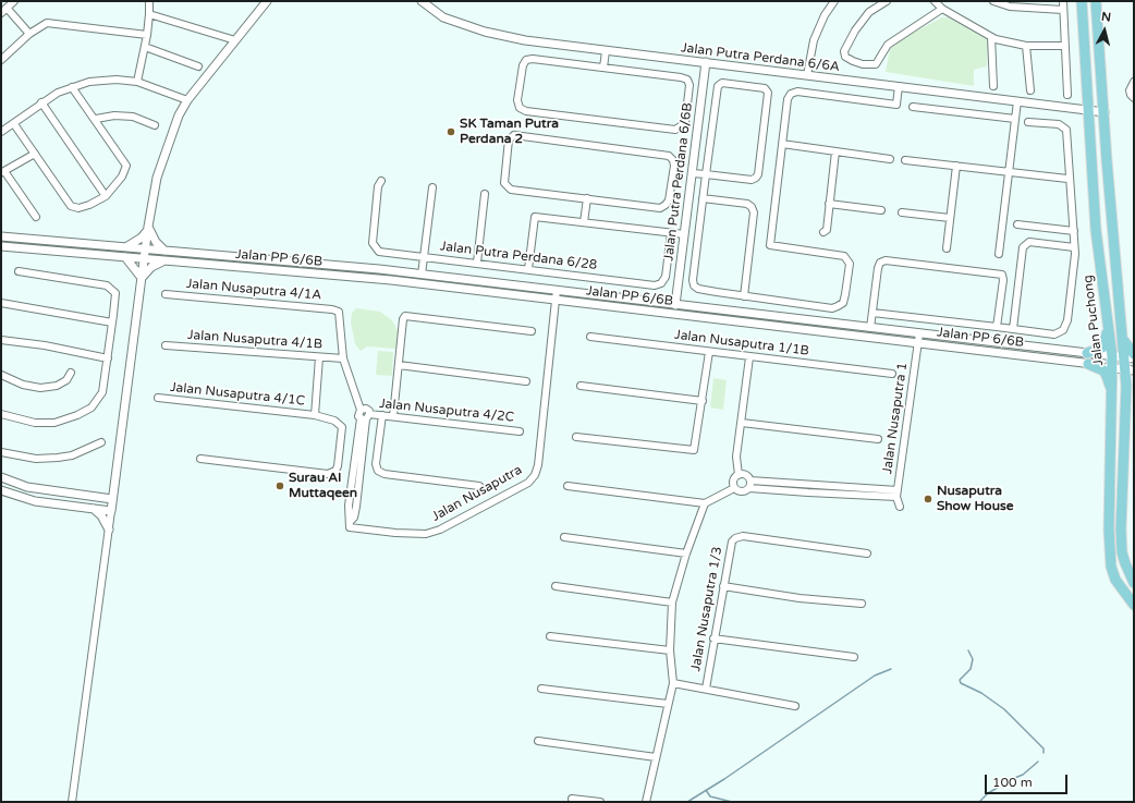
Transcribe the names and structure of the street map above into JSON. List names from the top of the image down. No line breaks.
{"streets":{"main road":["Jalan Puchong"],"street":["Jalan Putra Perdana 6/6A","Jalan Putra Perdana 6/6B","Jalan Putra Perdana 6/28","Jalan PP 6/6B","Jalan Nusaputra 4/1A","Jalan Nusaputra 4/1B","Jalan Nusaputra 1/1B","Jalan Nusaputra 4/1C","Jalan Nusaputra 4/2C","Jalan Nusaputra 1","Jalan Nusaputra","Jalan Nusaputra 1/3"]},"crossings":[["Jalan Putra Perdana 6/6A","Jalan Putra Perdana 6/6B"],["Jalan Putra Perdana 6/6A","Jalan Puchong"],["Jalan Putra Perdana 6/6B","Jalan PP 6/6B"],["Jalan PP 6/6B","Jalan Puchong"],["Jalan PP 6/6B","Jalan Nusaputra 1"],["Jalan PP 6/6B","Jalan Nusaputra"],["Jalan Nusaputra 4/1A","Jalan Nusaputra 4/1B"],["Jalan Nusaputra 4/2C","Jalan Nusaputra"]],"places":["SK Taman Putra Perdana 2","Surau Al Muttaqeen","Nusaputra Show House"],"scale_bar":"100 m","north":"top"}
